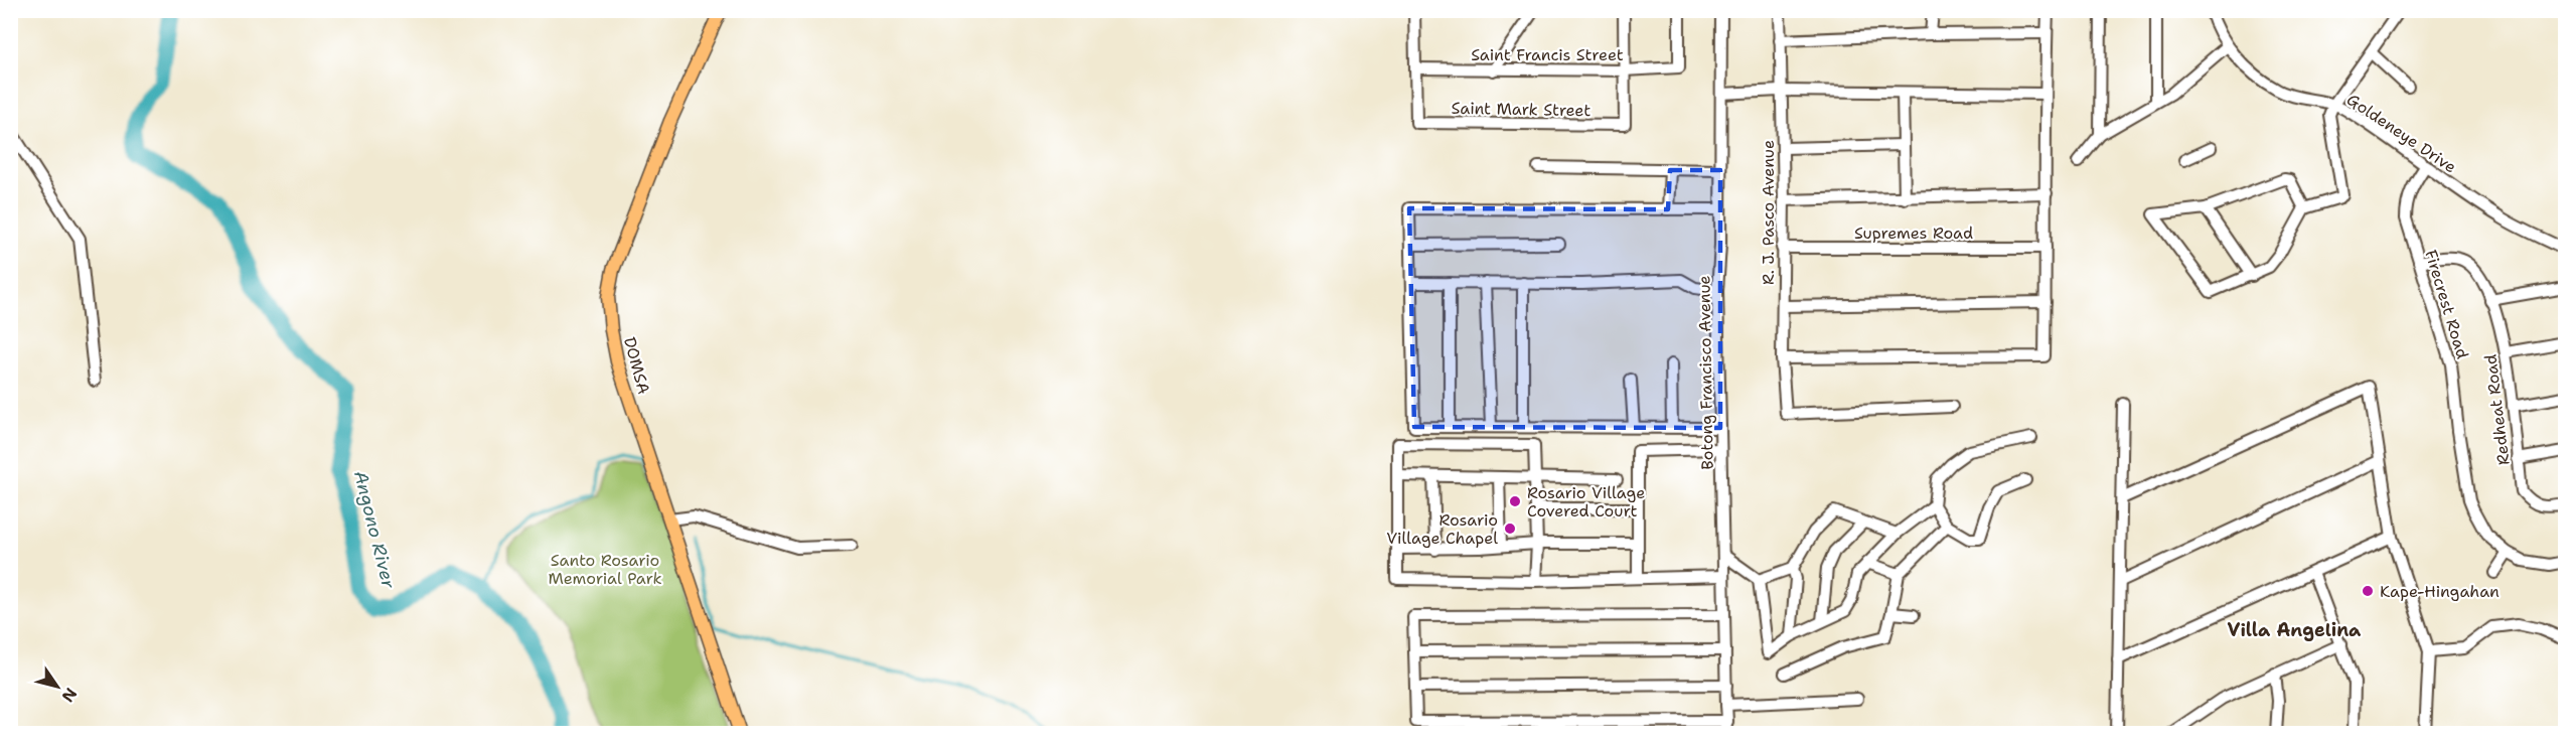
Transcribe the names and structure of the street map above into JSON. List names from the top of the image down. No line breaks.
{"streets":{"main road":["DOMSA"],"street":["Saint Francis Street","Saint Mark Street","Goldeneye Drive","R. J. Pasco Avenue","Supremes Road","Firecrest Road","Botong Francisco Avenue","Redheat Road"]},"crossings":[["Saint Francis Street","Saint Mark Street"],["Goldeneye Drive","Firecrest Road"],["R. J. Pasco Avenue","Supremes Road"],["Firecrest Road","Redheat Road"]],"districts":["Villa Angelina"],"water":["Angono River"],"parks":["Santo Rosario Memorial Park"],"places":["Rosario Village Covered Court","Rosario Village Chapel","Kape-Hingahan"],"north":"bottom right"}
